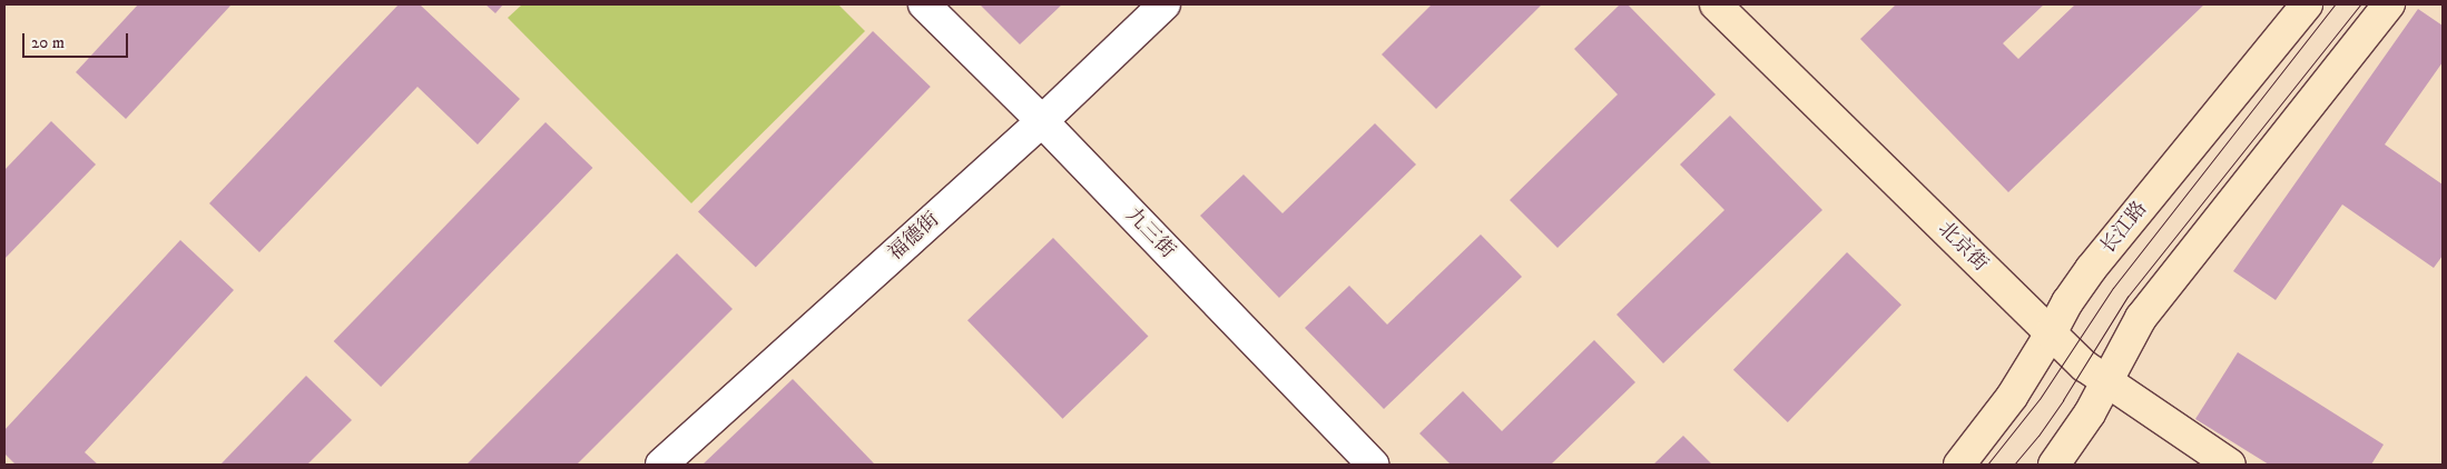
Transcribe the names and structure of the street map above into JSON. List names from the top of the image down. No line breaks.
{"streets":{"main road":["长江路","北京街"],"street":["九三街","福德街"]},"crossings":[["长江路","北京街"],["九三街","福德街"]],"scale_bar":"20 m"}
